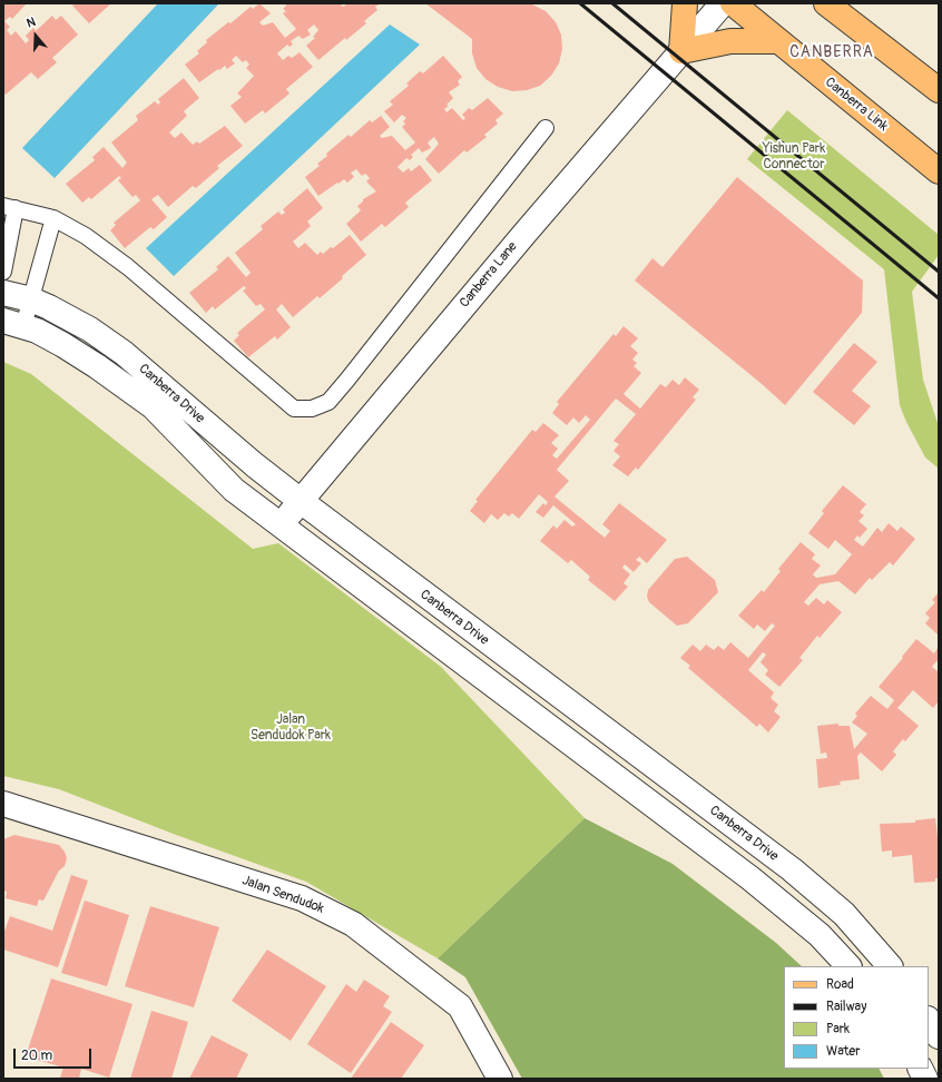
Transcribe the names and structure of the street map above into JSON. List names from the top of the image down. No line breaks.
{"streets":{"main road":["Canberra Link"],"street":["Canberra Lane","Canberra Drive","Jalan Sendudok"]},"crossings":[["Canberra Lane","Canberra Drive"]],"districts":["CANBERRA"],"parks":["Yishun Park Connector","Jalan Sendudok Park"],"legend":["Road","Railway","Park","Water"],"scale_bar":"20 m","north":"top"}
